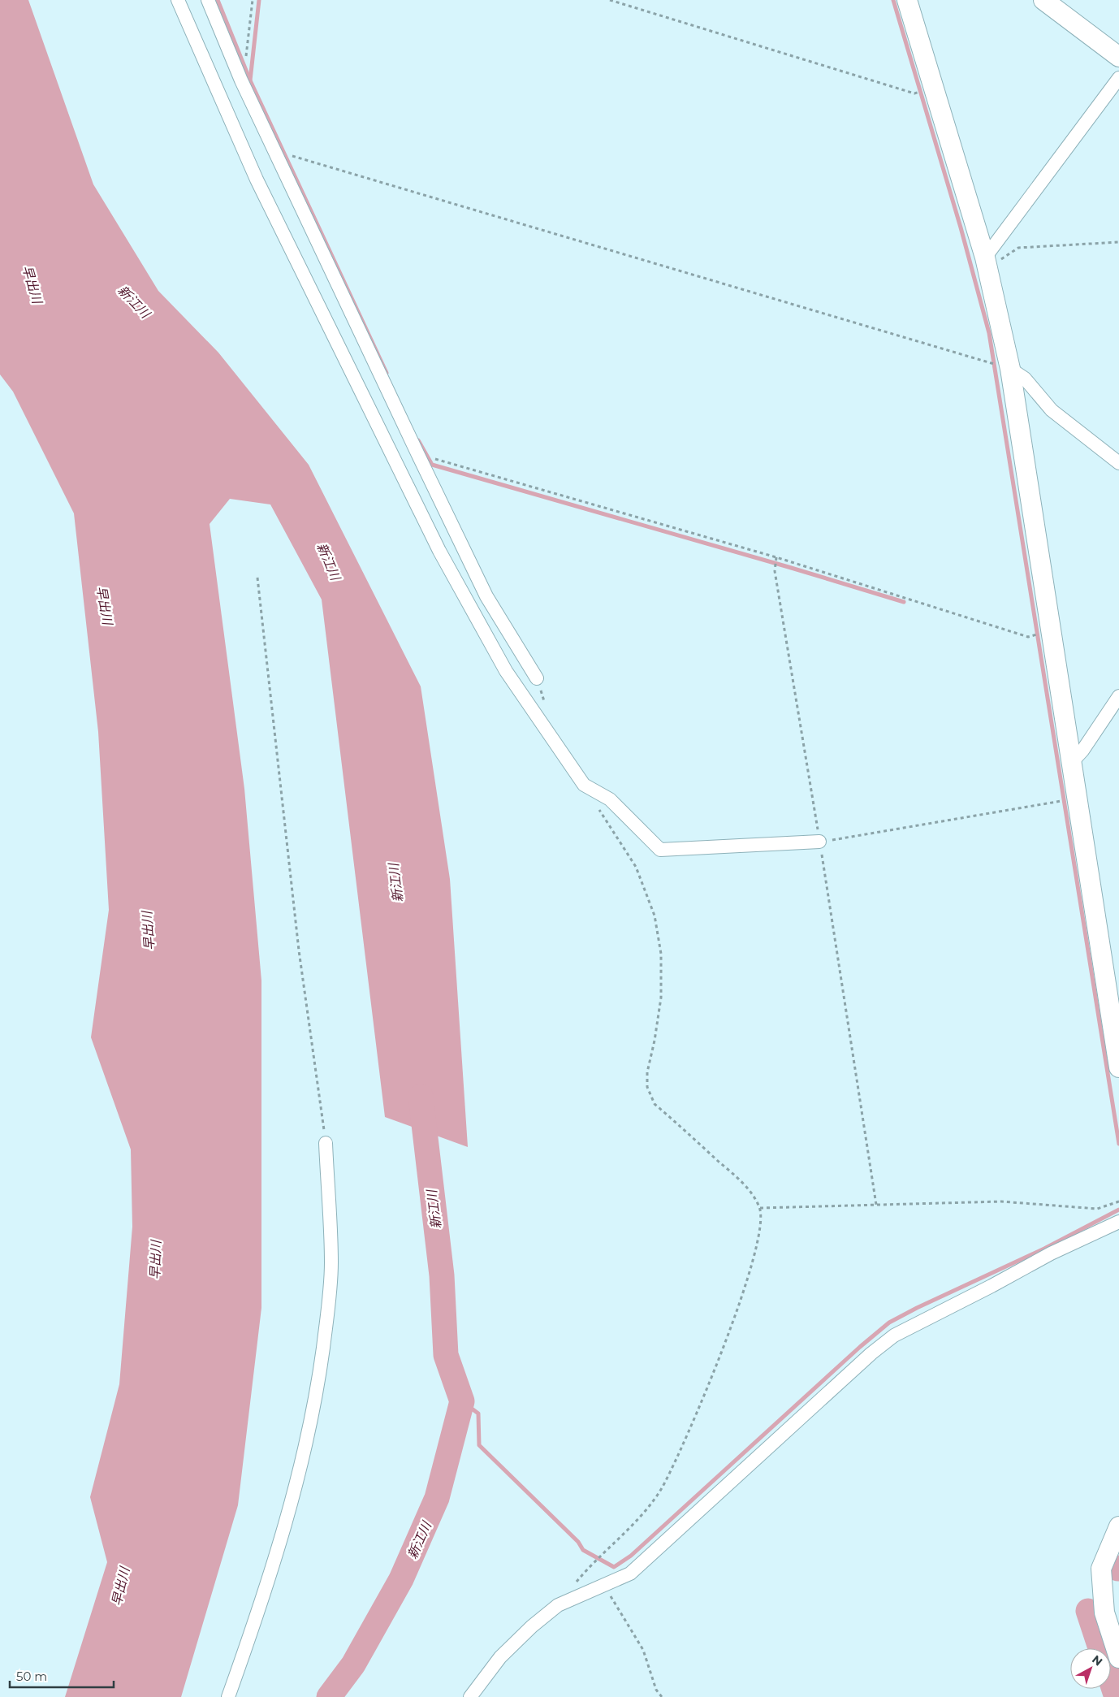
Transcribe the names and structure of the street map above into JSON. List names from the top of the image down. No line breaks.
{"water":["早出川","新江川"],"scale_bar":"50 m","north":"top right"}
